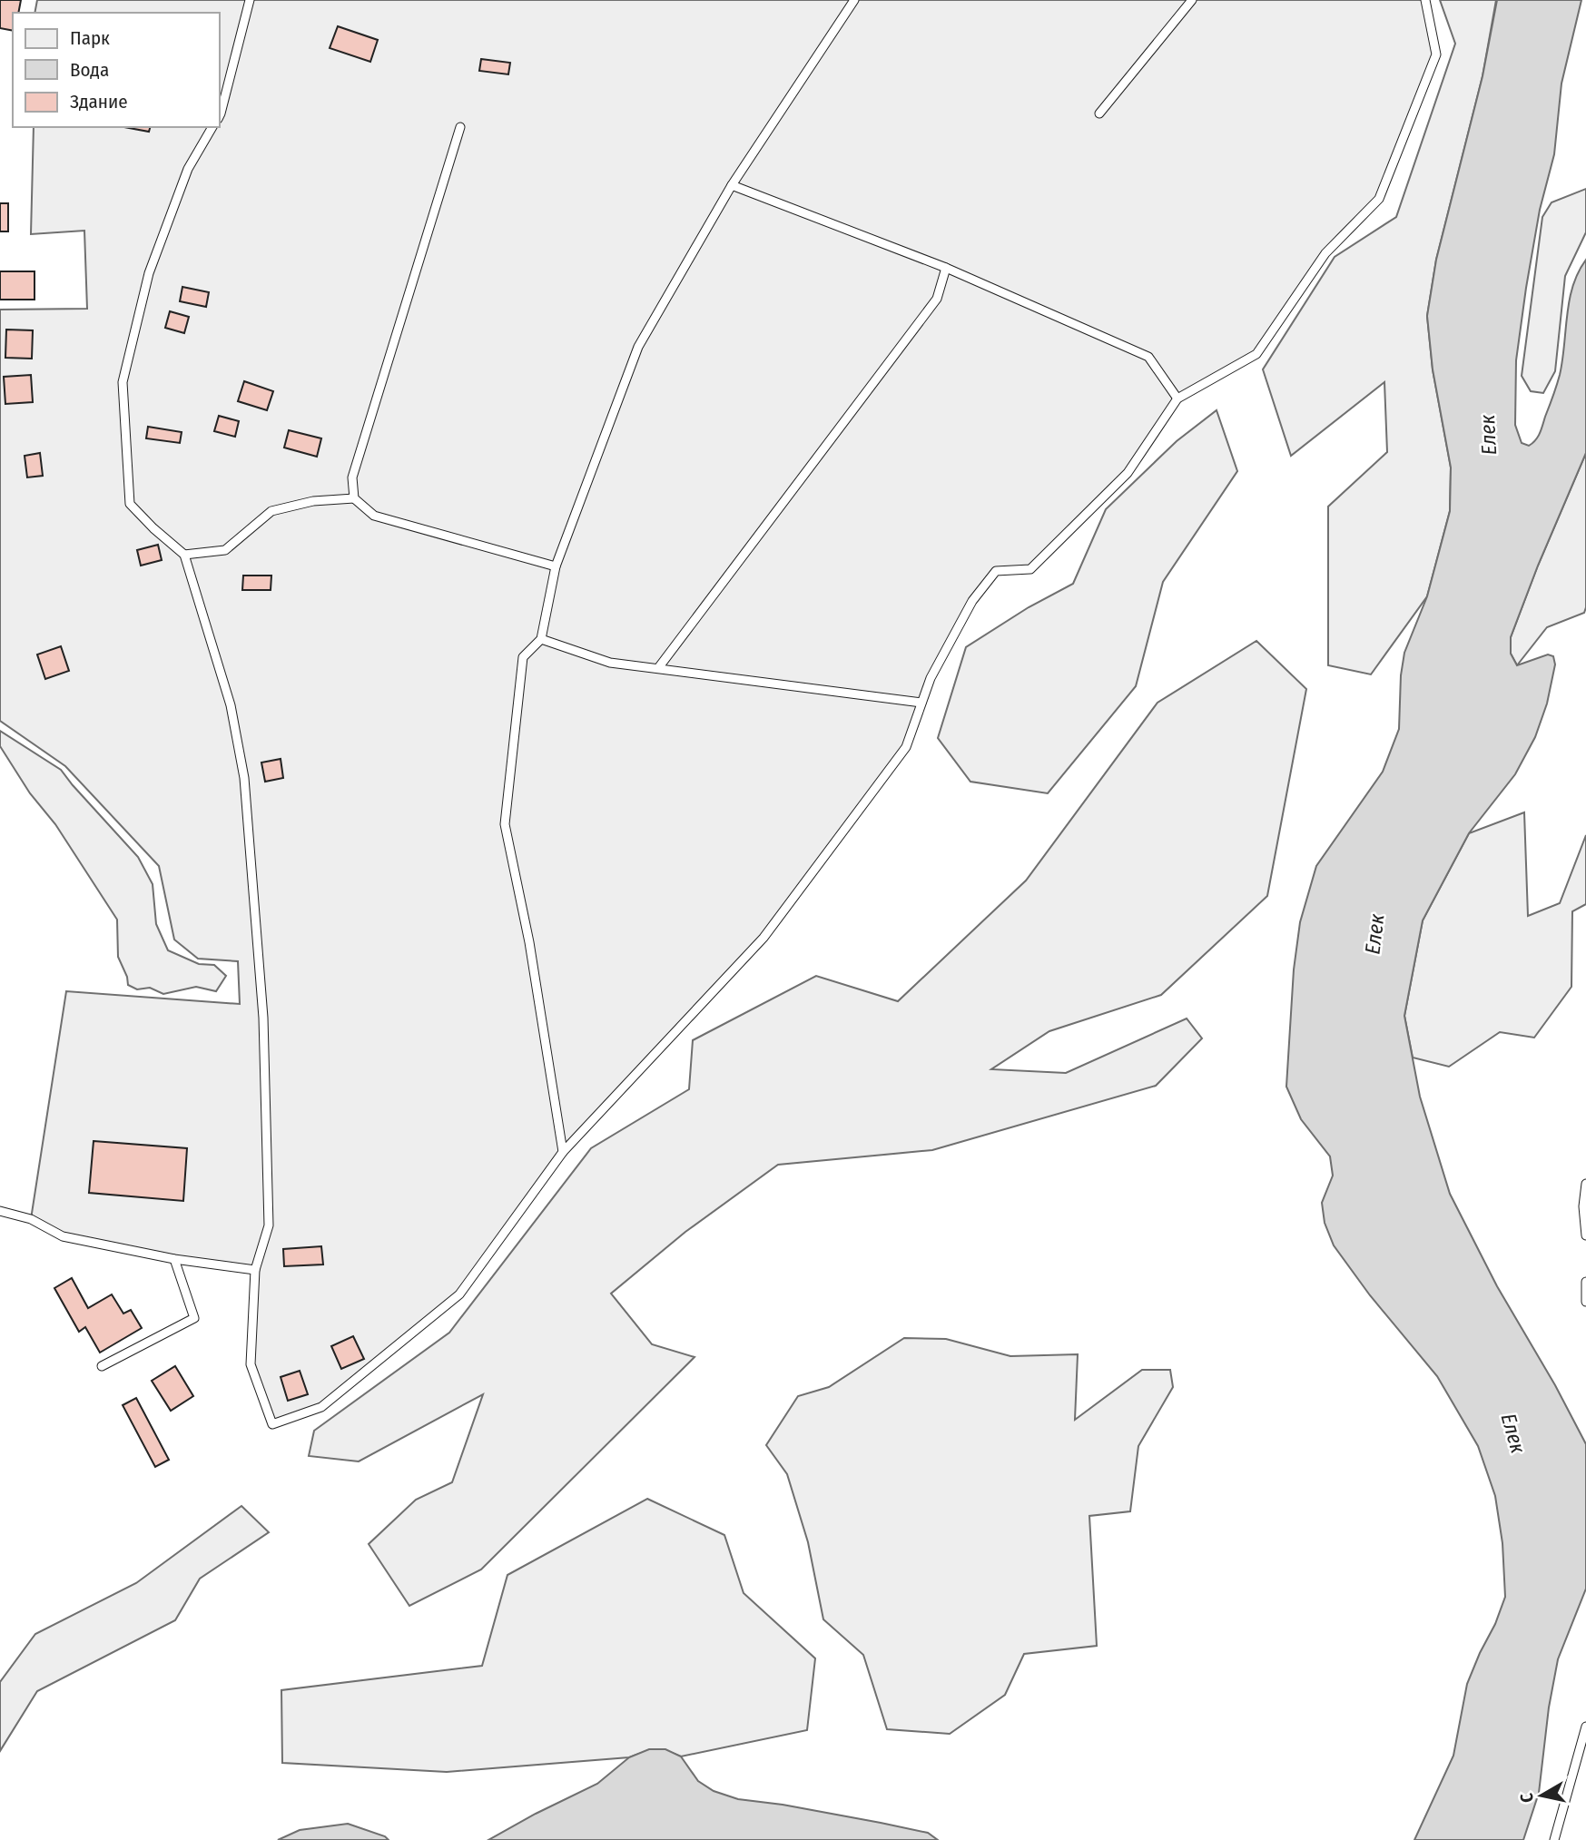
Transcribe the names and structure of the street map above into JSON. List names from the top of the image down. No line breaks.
{"water":["Елек"],"legend":["Парк","Вода","Здание"],"north":"left"}
